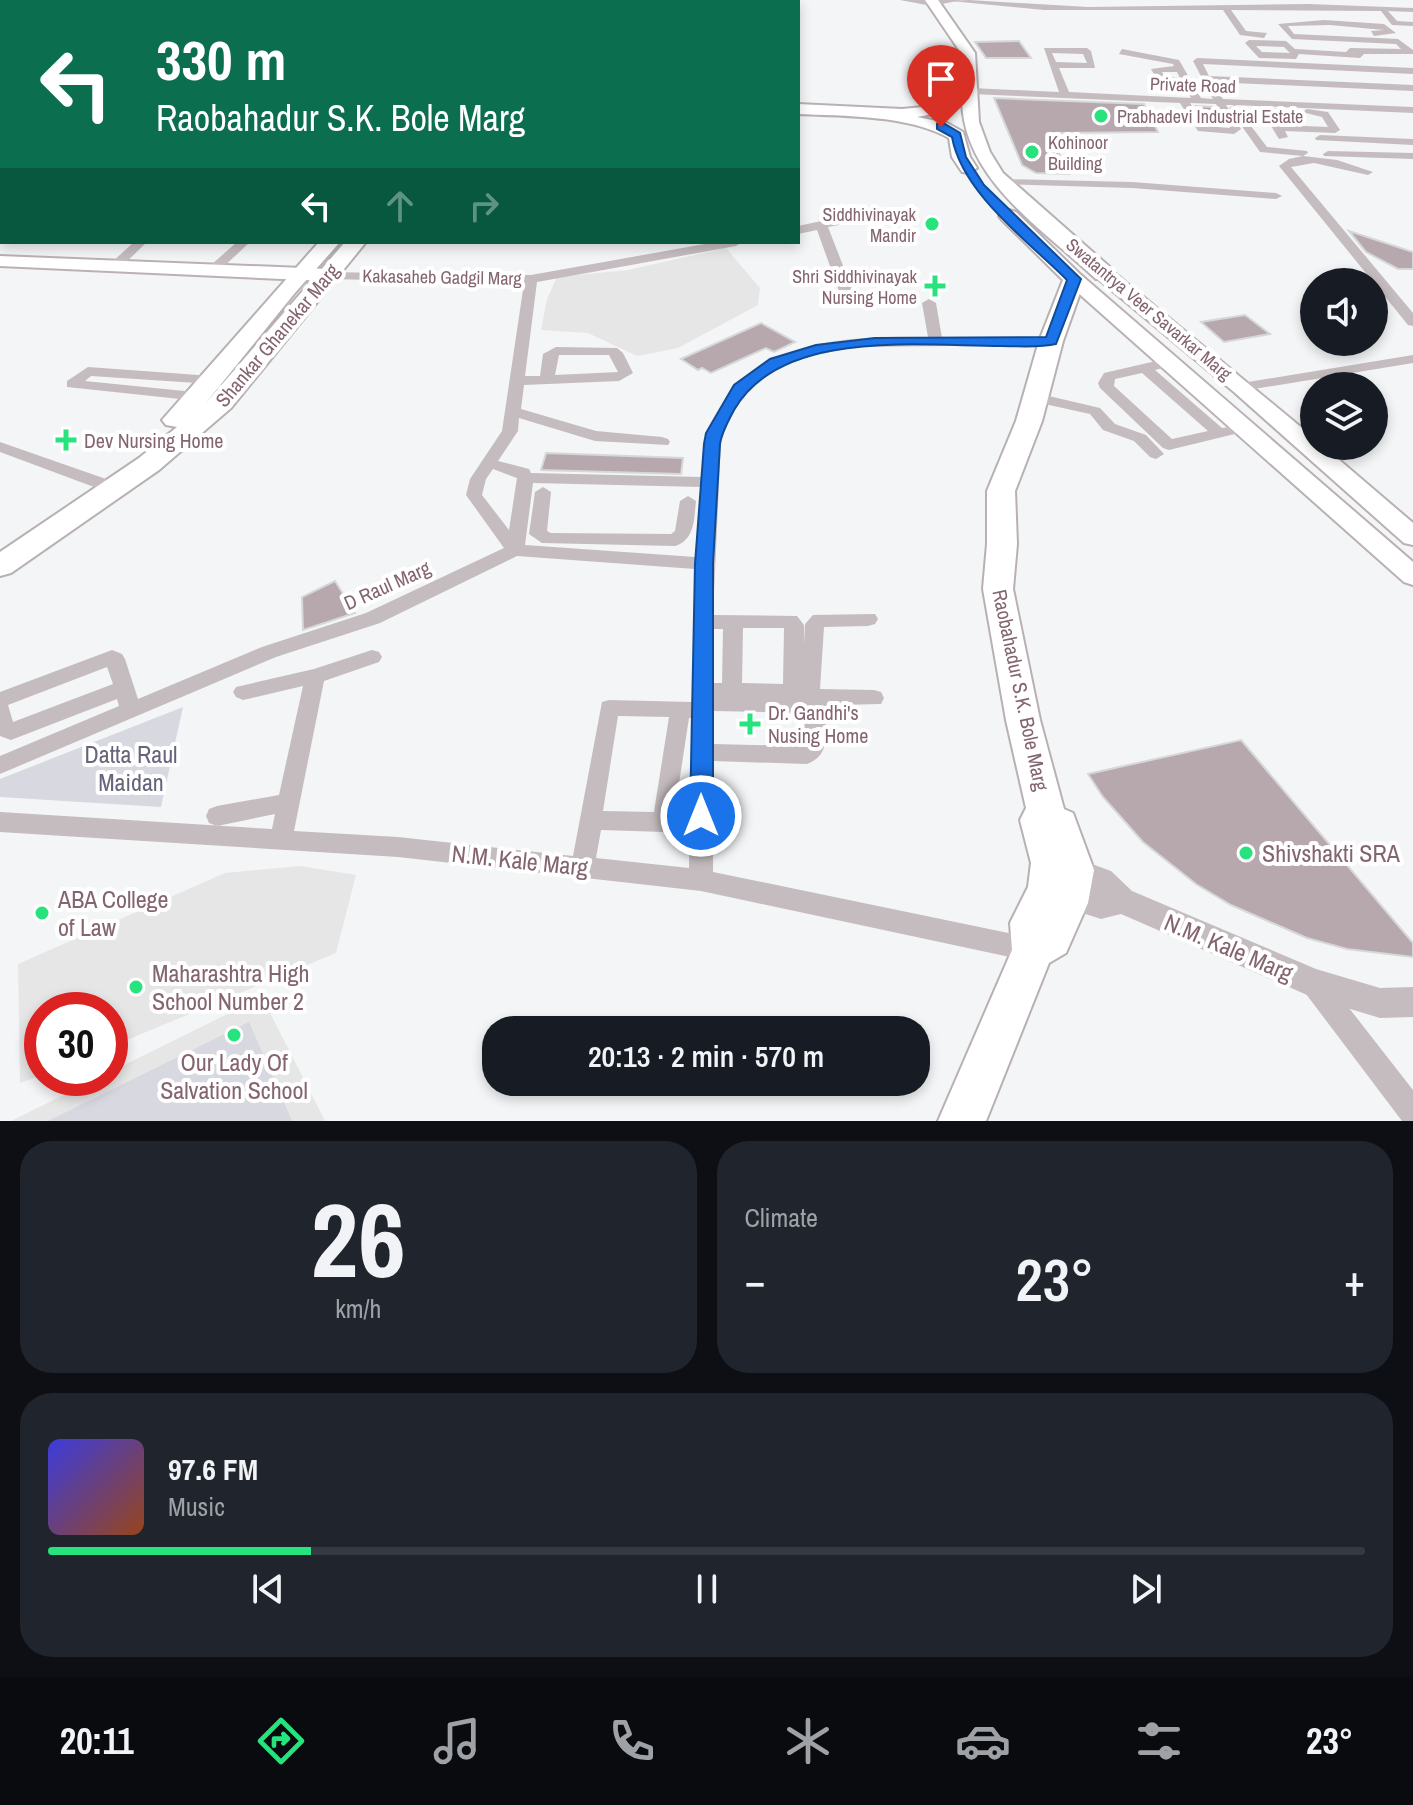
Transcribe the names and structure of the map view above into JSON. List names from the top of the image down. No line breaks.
{"streets":{"main road":["Kakasaheb Gadgil Marg","Swatantrya Veer Savarkar Marg","Shankar Ghanekar Marg","Raobahadur S.K. Bole Marg"],"street":["Private Road","D Raul Marg","N.M. Kale Marg"]},"crossings":[["Private Road","Swatantrya Veer Savarkar Marg"],["Kakasaheb Gadgil Marg","Shankar Ghanekar Marg"],["Swatantrya Veer Savarkar Marg","Raobahadur S.K. Bole Marg"],["Raobahadur S.K. Bole Marg","N.M. Kale Marg"]],"parks":["Datta Raul Maidan"],"places":{"other":["Prabhadevi Industrial Estate","Kohinoor Building","Siddhivinayak Mandir","Shivshakti SRA","ABA College of Law","Maharashtra High School Number 2","Our Lady Of Salvation School"],"health":["Shri Siddhivinayak Nursing Home","Dev Nursing Home","Dr. Gandhi's Nusing Home"]},"page":{"turn":["330 m","Raobahadur S.K. Bole Marg"],"limit":"30","trip":"20:13 · 2 min · 570 m","tile":[["26","km/h"],"Climate"],"heat":["−","23°","+"],"song":["97.6 FM","Music"],"tabs":["20:11","23°"]}}
